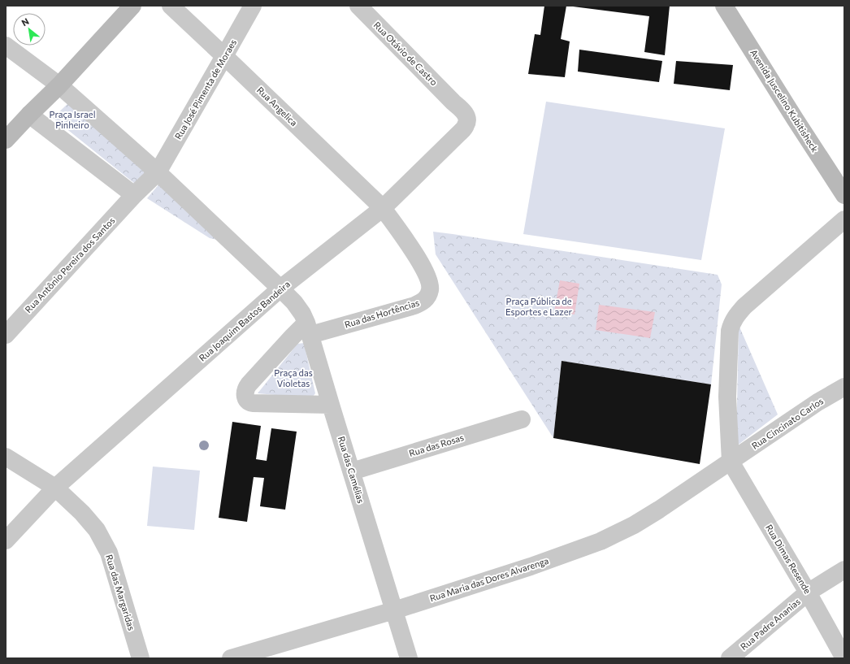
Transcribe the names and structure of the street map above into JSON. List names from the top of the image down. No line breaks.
{"streets":{"street":["Rua Otávio de Castro","Rua José Pimenta de Moraes","Avenida Juscelino Kubitisheck","Rua Angelica","Rua Antônio Pereira dos Santos","Rua das Hortências","Rua Joaquim Bastos Bandeira","Rua Cincinato Carlos","Rua das Rosas","Rua das Camélias","Rua Dimas Resende","Rua Maria das Dores Alvarenga","Rua das Margaridas","Rua Padre Ananias"]},"crossings":[["Rua Otávio de Castro","Rua Joaquim Bastos Bandeira"],["Rua José Pimenta de Moraes","Rua Angelica"],["Rua Angelica","Rua das Hortências"],["Rua Angelica","Rua Joaquim Bastos Bandeira"],["Rua das Hortências","Rua Joaquim Bastos Bandeira"],["Rua das Hortências","Rua das Camélias"],["Rua Joaquim Bastos Bandeira","Rua das Camélias"],["Rua Joaquim Bastos Bandeira","Rua das Margaridas"],["Rua Cincinato Carlos","Rua Dimas Resende"],["Rua Cincinato Carlos","Rua Maria das Dores Alvarenga"],["Rua das Rosas","Rua das Camélias"],["Rua das Camélias","Rua Maria das Dores Alvarenga"],["Rua Dimas Resende","Rua Maria das Dores Alvarenga"],["Rua Dimas Resende","Rua Padre Ananias"]],"parks":["Praça Israel Pinheiro","Praça Pública de Esportes e Lazer","Praça das Violetas"],"north":"top left"}
